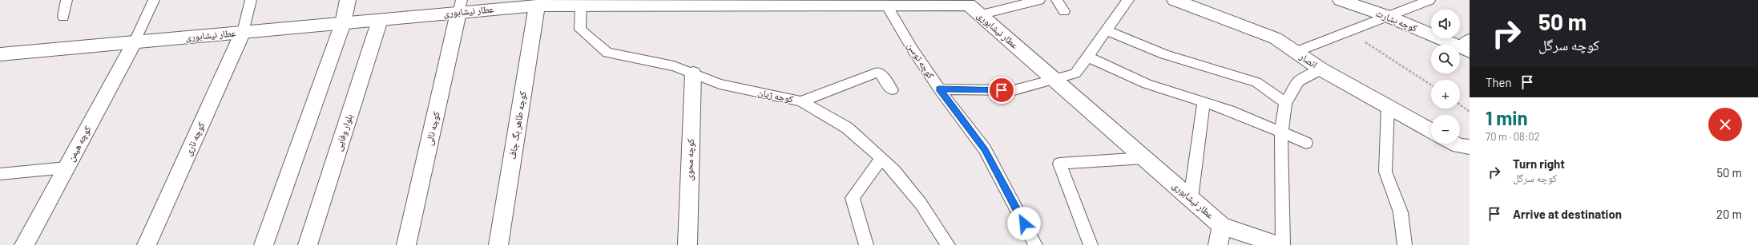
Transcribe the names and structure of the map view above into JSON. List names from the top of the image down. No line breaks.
{"streets":{"street":["عطار نیشابوری","کوچه بشارت","انصار","کوچه طاهر بگ جاف","کوچه نالی","بلوار وفایی","کوچه ناری","کوچه هیمن","کوچه محوی"],"lane":["کوچه توسن","کوچه ژیان"]},"crossings":[["عطار نیشابوری","کوچه توسن"],["عطار نیشابوری","کوچه ژیان"],["عطار نیشابوری","کوچه طاهر بگ جاف"],["عطار نیشابوری","کوچه نالی"],["عطار نیشابوری","بلوار وفایی"],["عطار نیشابوری","کوچه ناری"],["عطار نیشابوری","کوچه هیمن"],["کوچه ژیان","کوچه محوی"]],"page":{"turn":["50 m","کوچه سرگل"],"map_buttons":["+","−"],"then":"Then","heading":["1 min","70 m · 08:02"],"list":[{"name":"Turn right","note":"کوچه سرگل","value":"50 m"},{"name":"Arrive at destination","value":"20 m"}]}}
